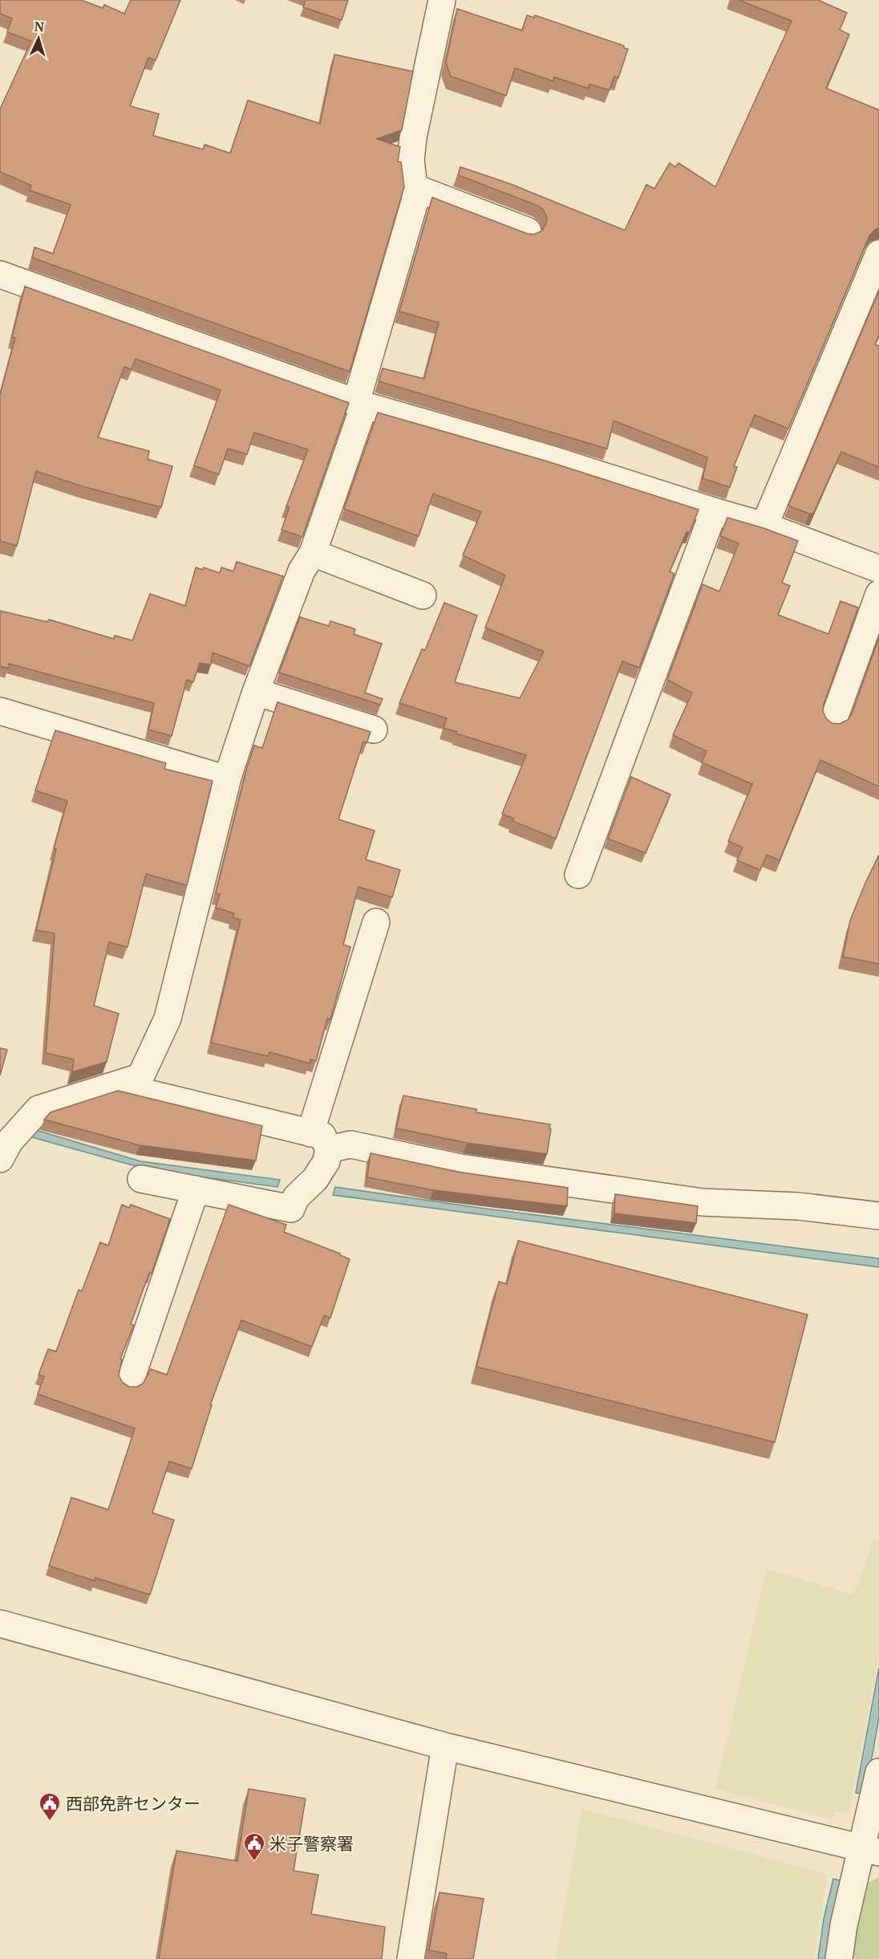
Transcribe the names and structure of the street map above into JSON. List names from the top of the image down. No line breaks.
{"places":{"public building":["西部免許センター","米子警察署"]},"north":"top"}
